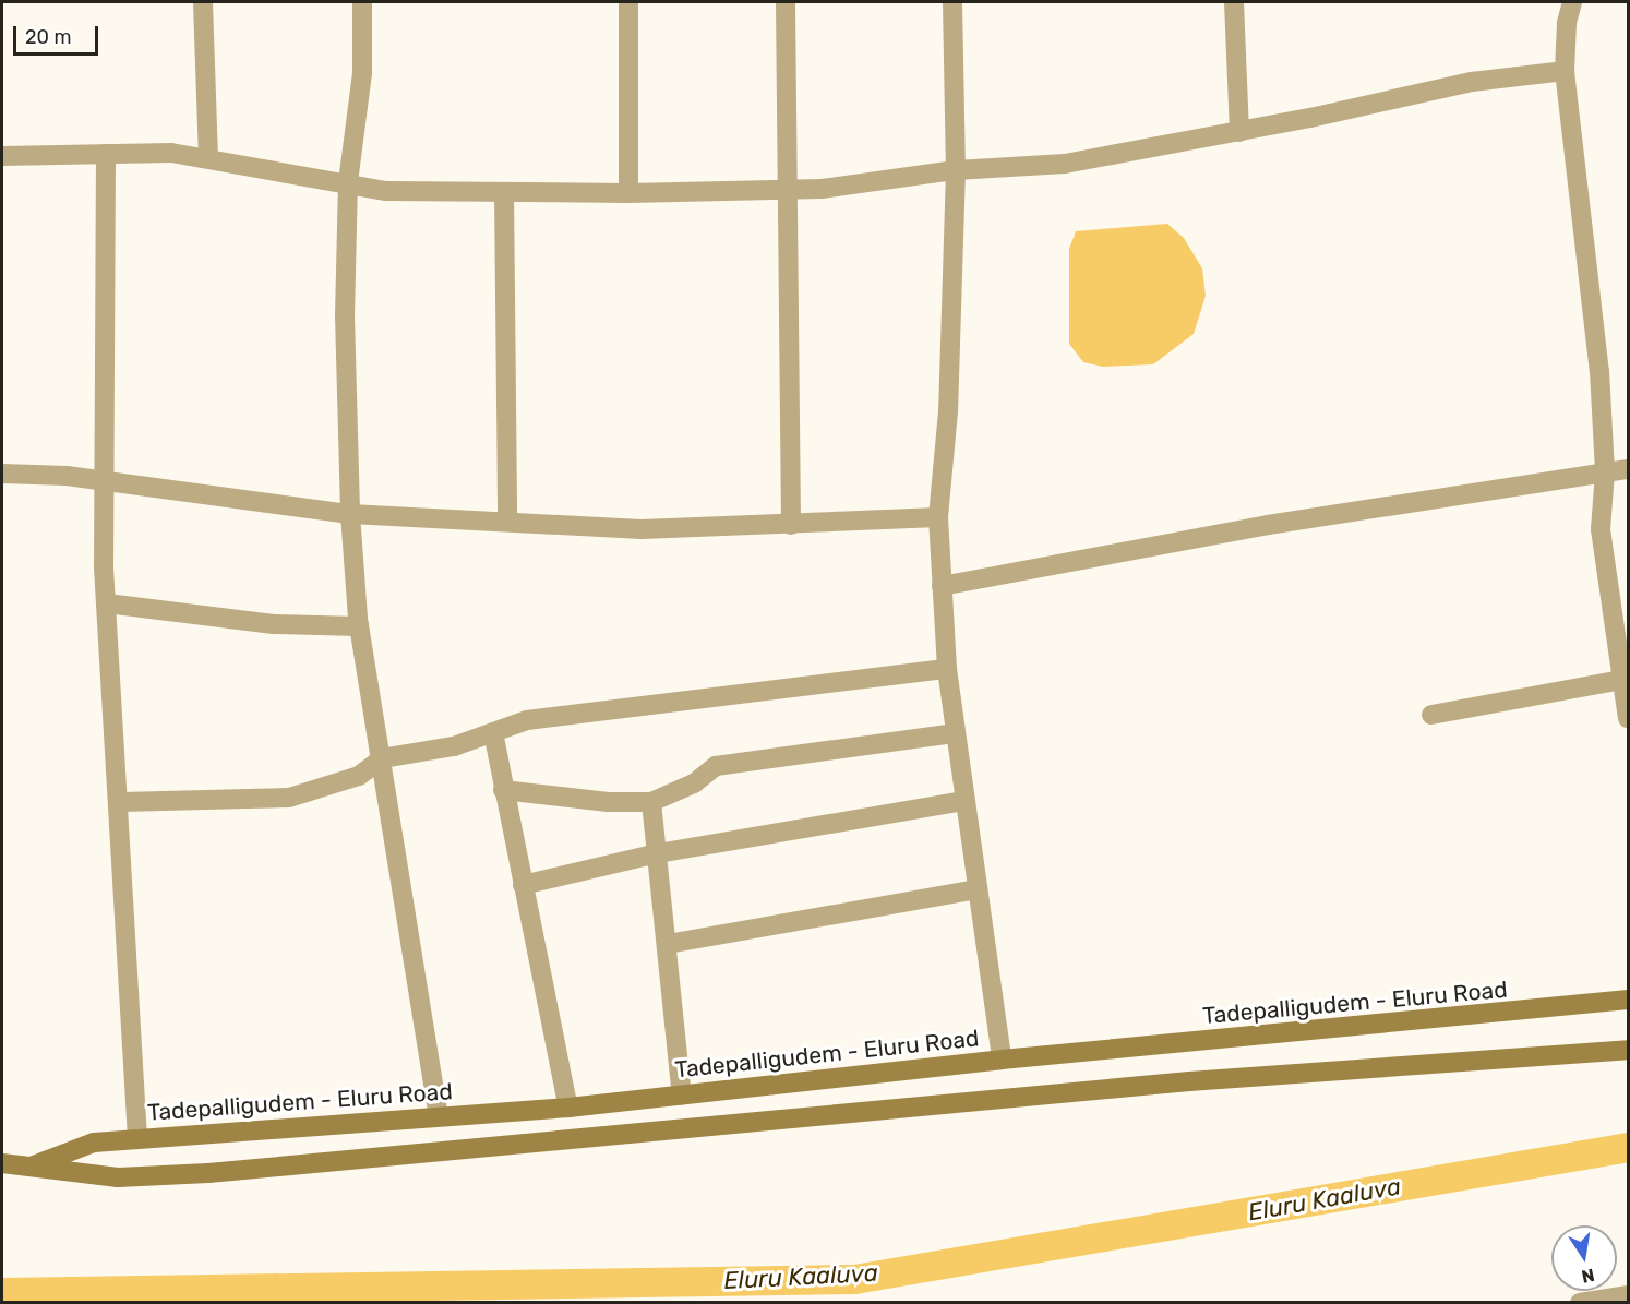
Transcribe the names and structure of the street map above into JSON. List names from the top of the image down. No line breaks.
{"streets":{"main road":["Tadepalligudem - Eluru Road"]},"water":["Eluru Kaaluva"],"scale_bar":"20 m","north":"bottom"}
